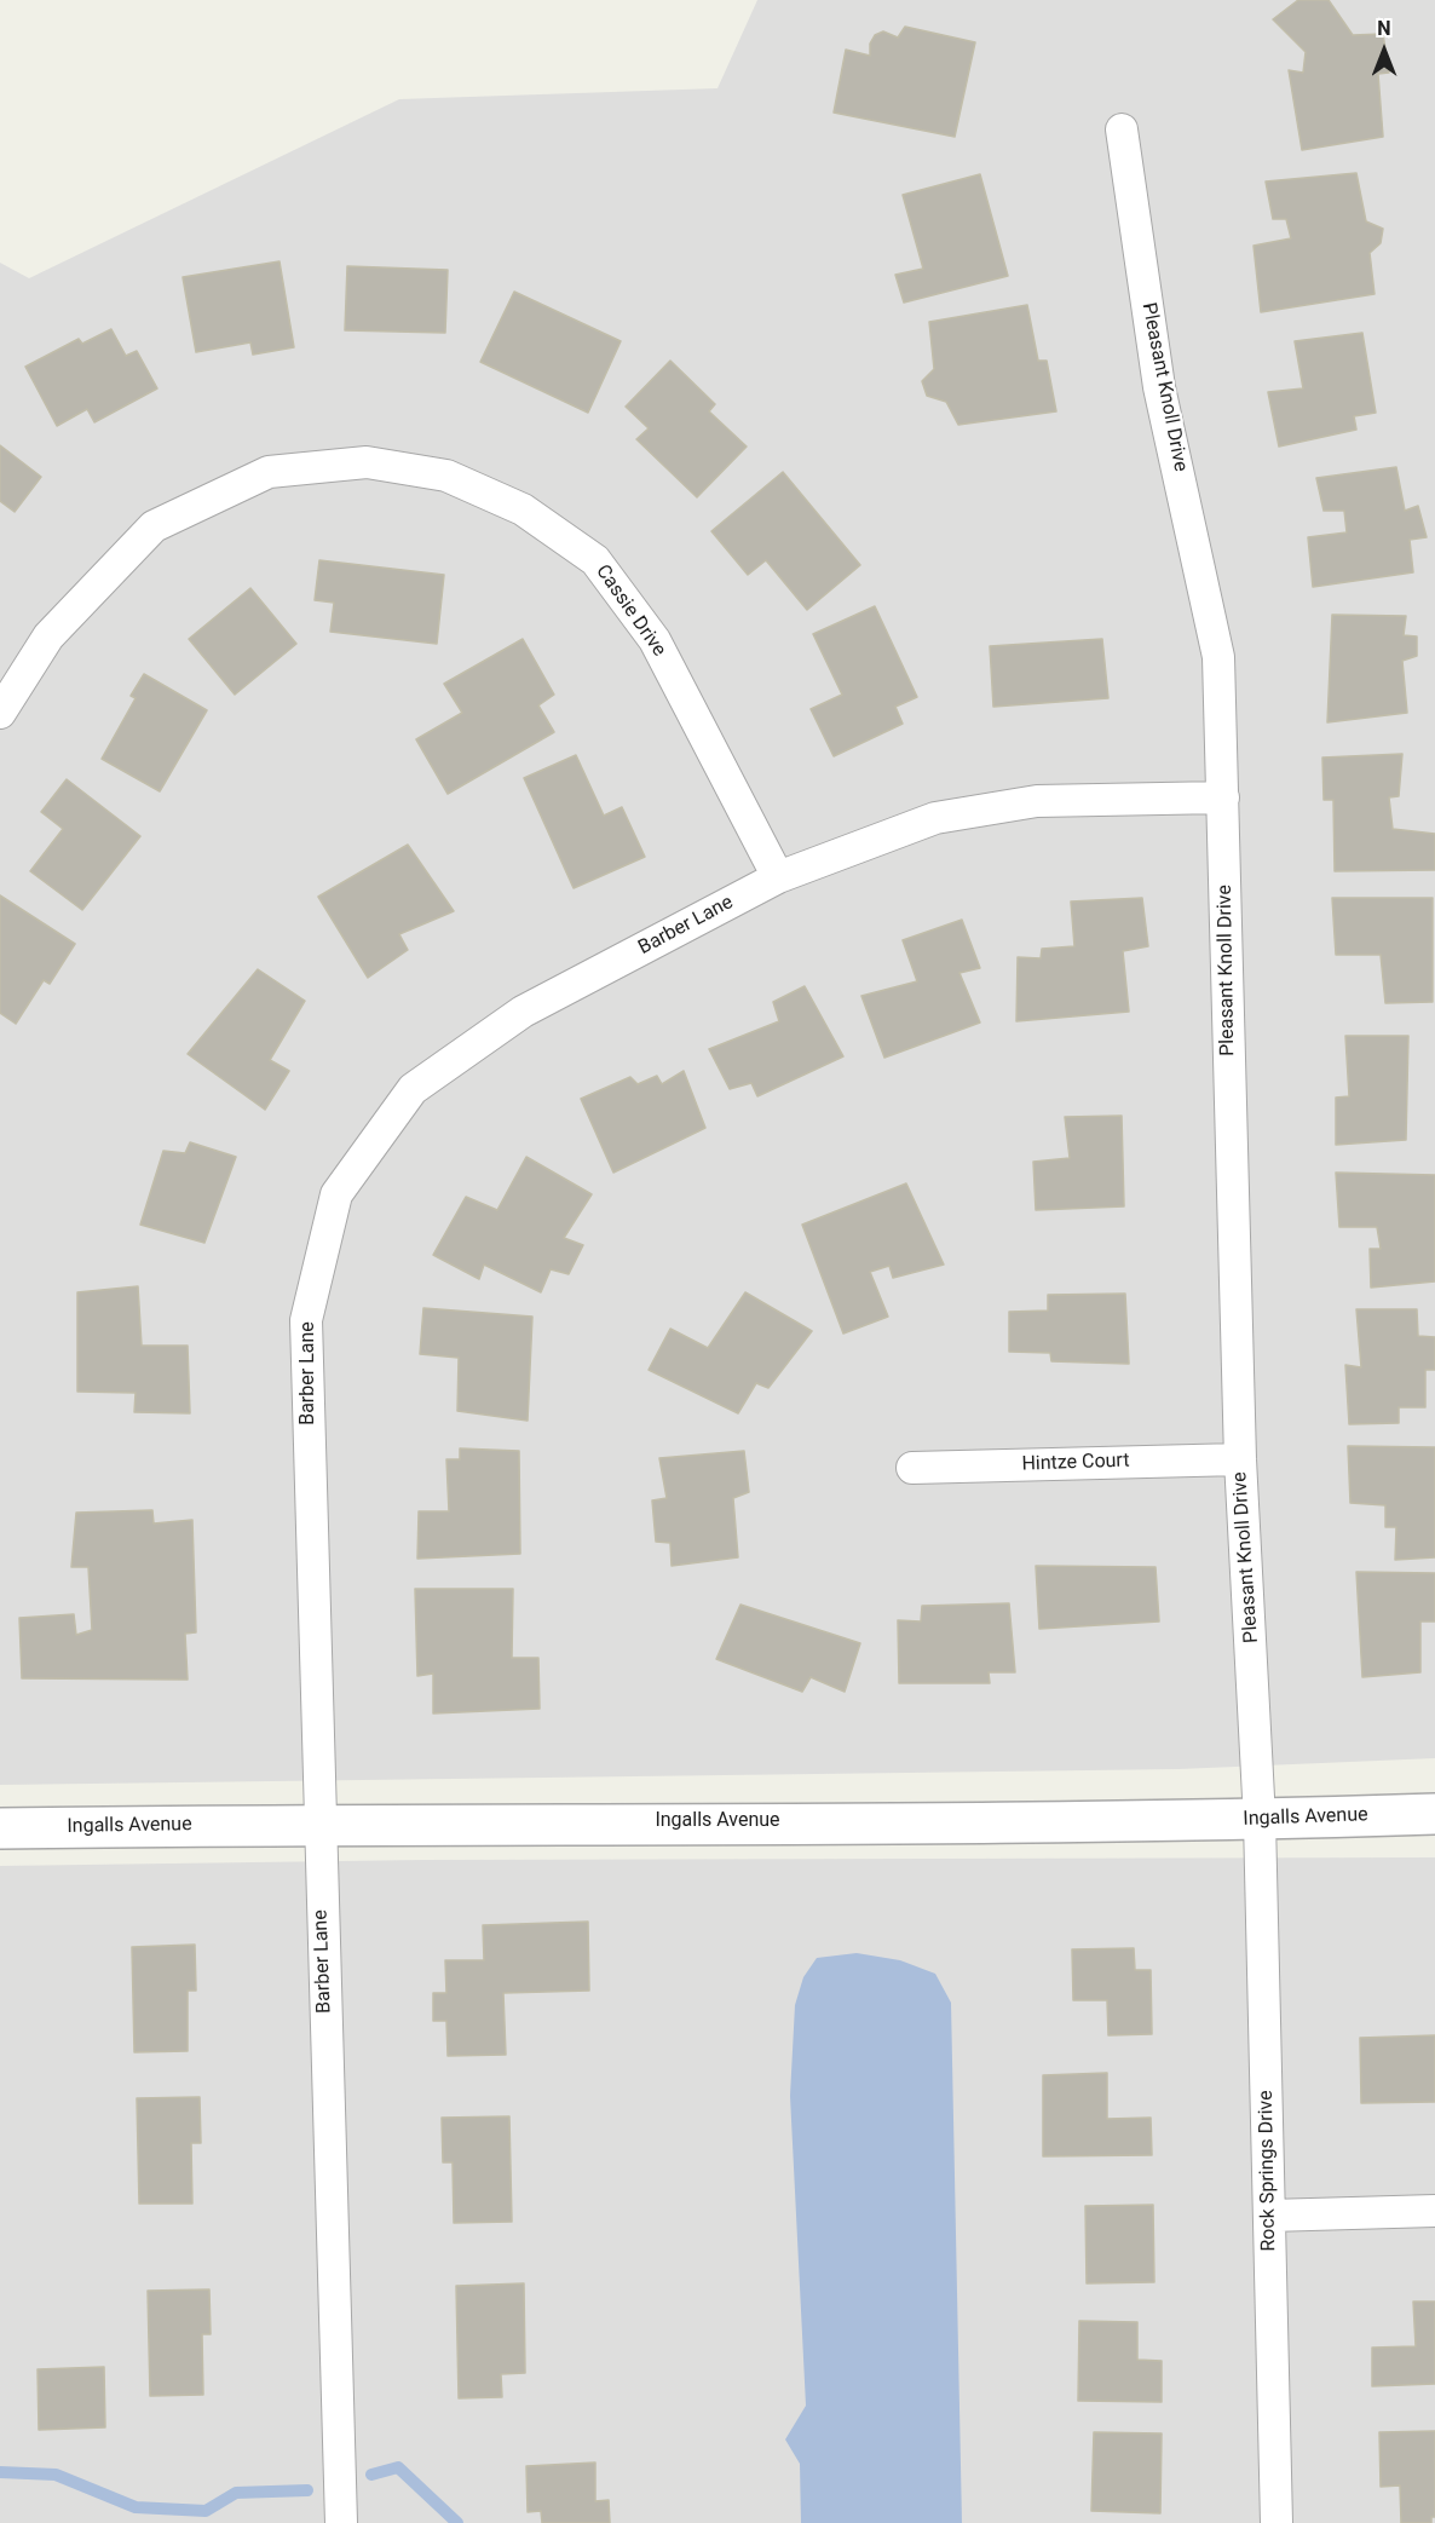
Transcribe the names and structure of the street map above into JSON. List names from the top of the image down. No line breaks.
{"streets":{"street":["Pleasant Knoll Drive","Cassie Drive","Barber Lane","Hintze Court","Ingalls Avenue","Rock Springs Drive"]},"crossings":[["Pleasant Knoll Drive","Barber Lane"],["Pleasant Knoll Drive","Hintze Court"],["Pleasant Knoll Drive","Ingalls Avenue"],["Pleasant Knoll Drive","Rock Springs Drive"],["Cassie Drive","Barber Lane"],["Barber Lane","Ingalls Avenue"],["Ingalls Avenue","Rock Springs Drive"]],"north":"top"}
